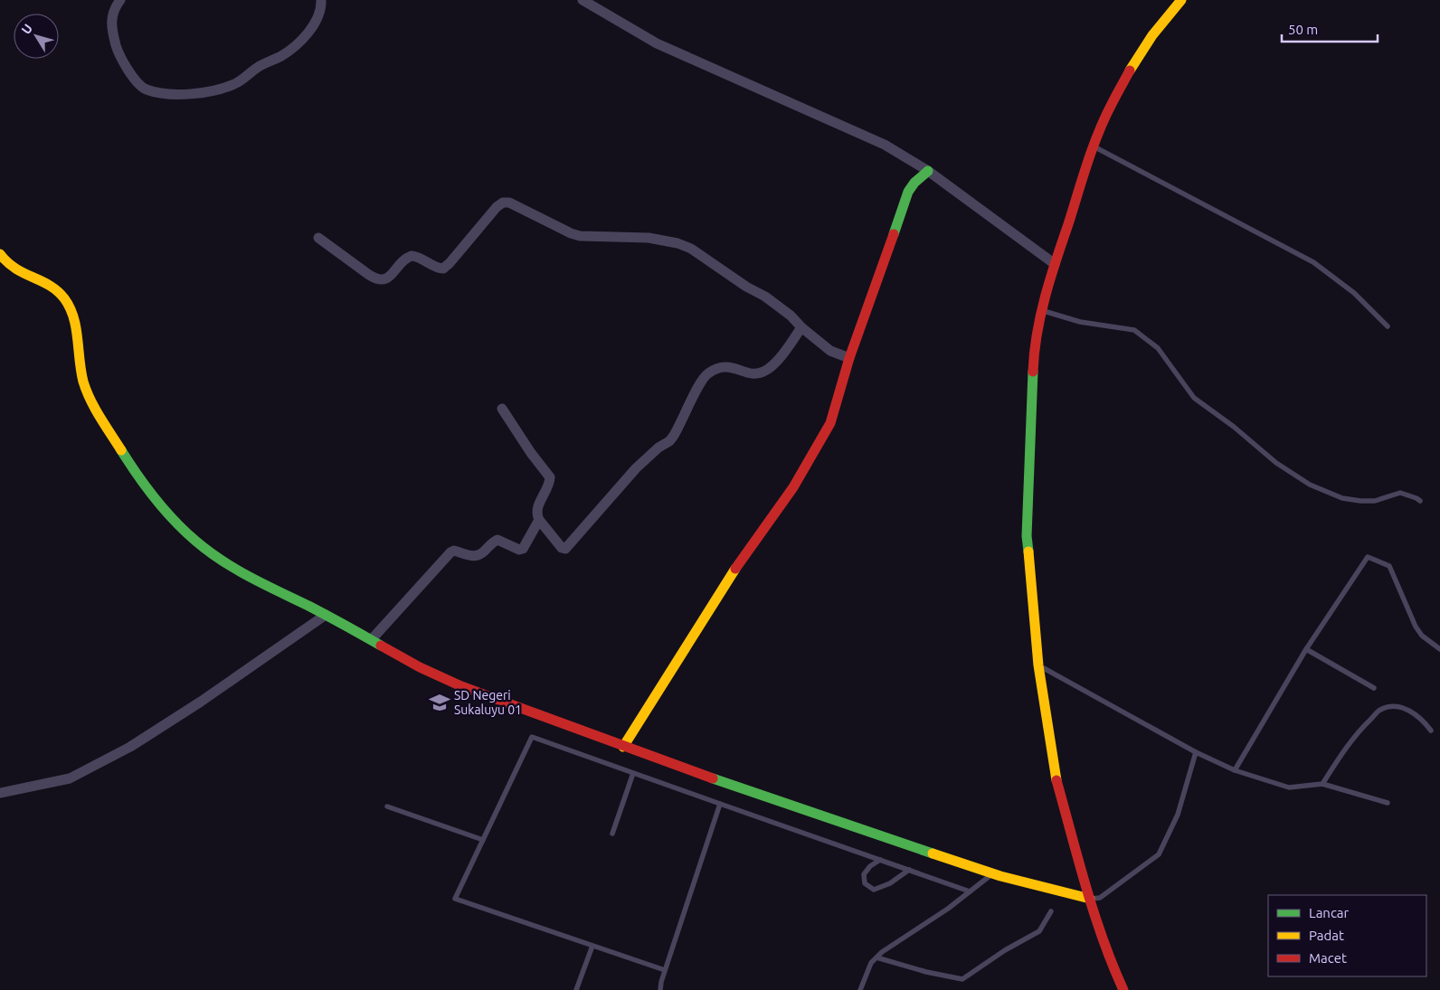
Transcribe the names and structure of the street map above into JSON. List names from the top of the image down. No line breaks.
{"places":{"school or university":["SD Negeri Sukaluyu 01"]},"legend":["Lancar","Padat","Macet"],"scale_bar":"50 m","north":"top left"}
